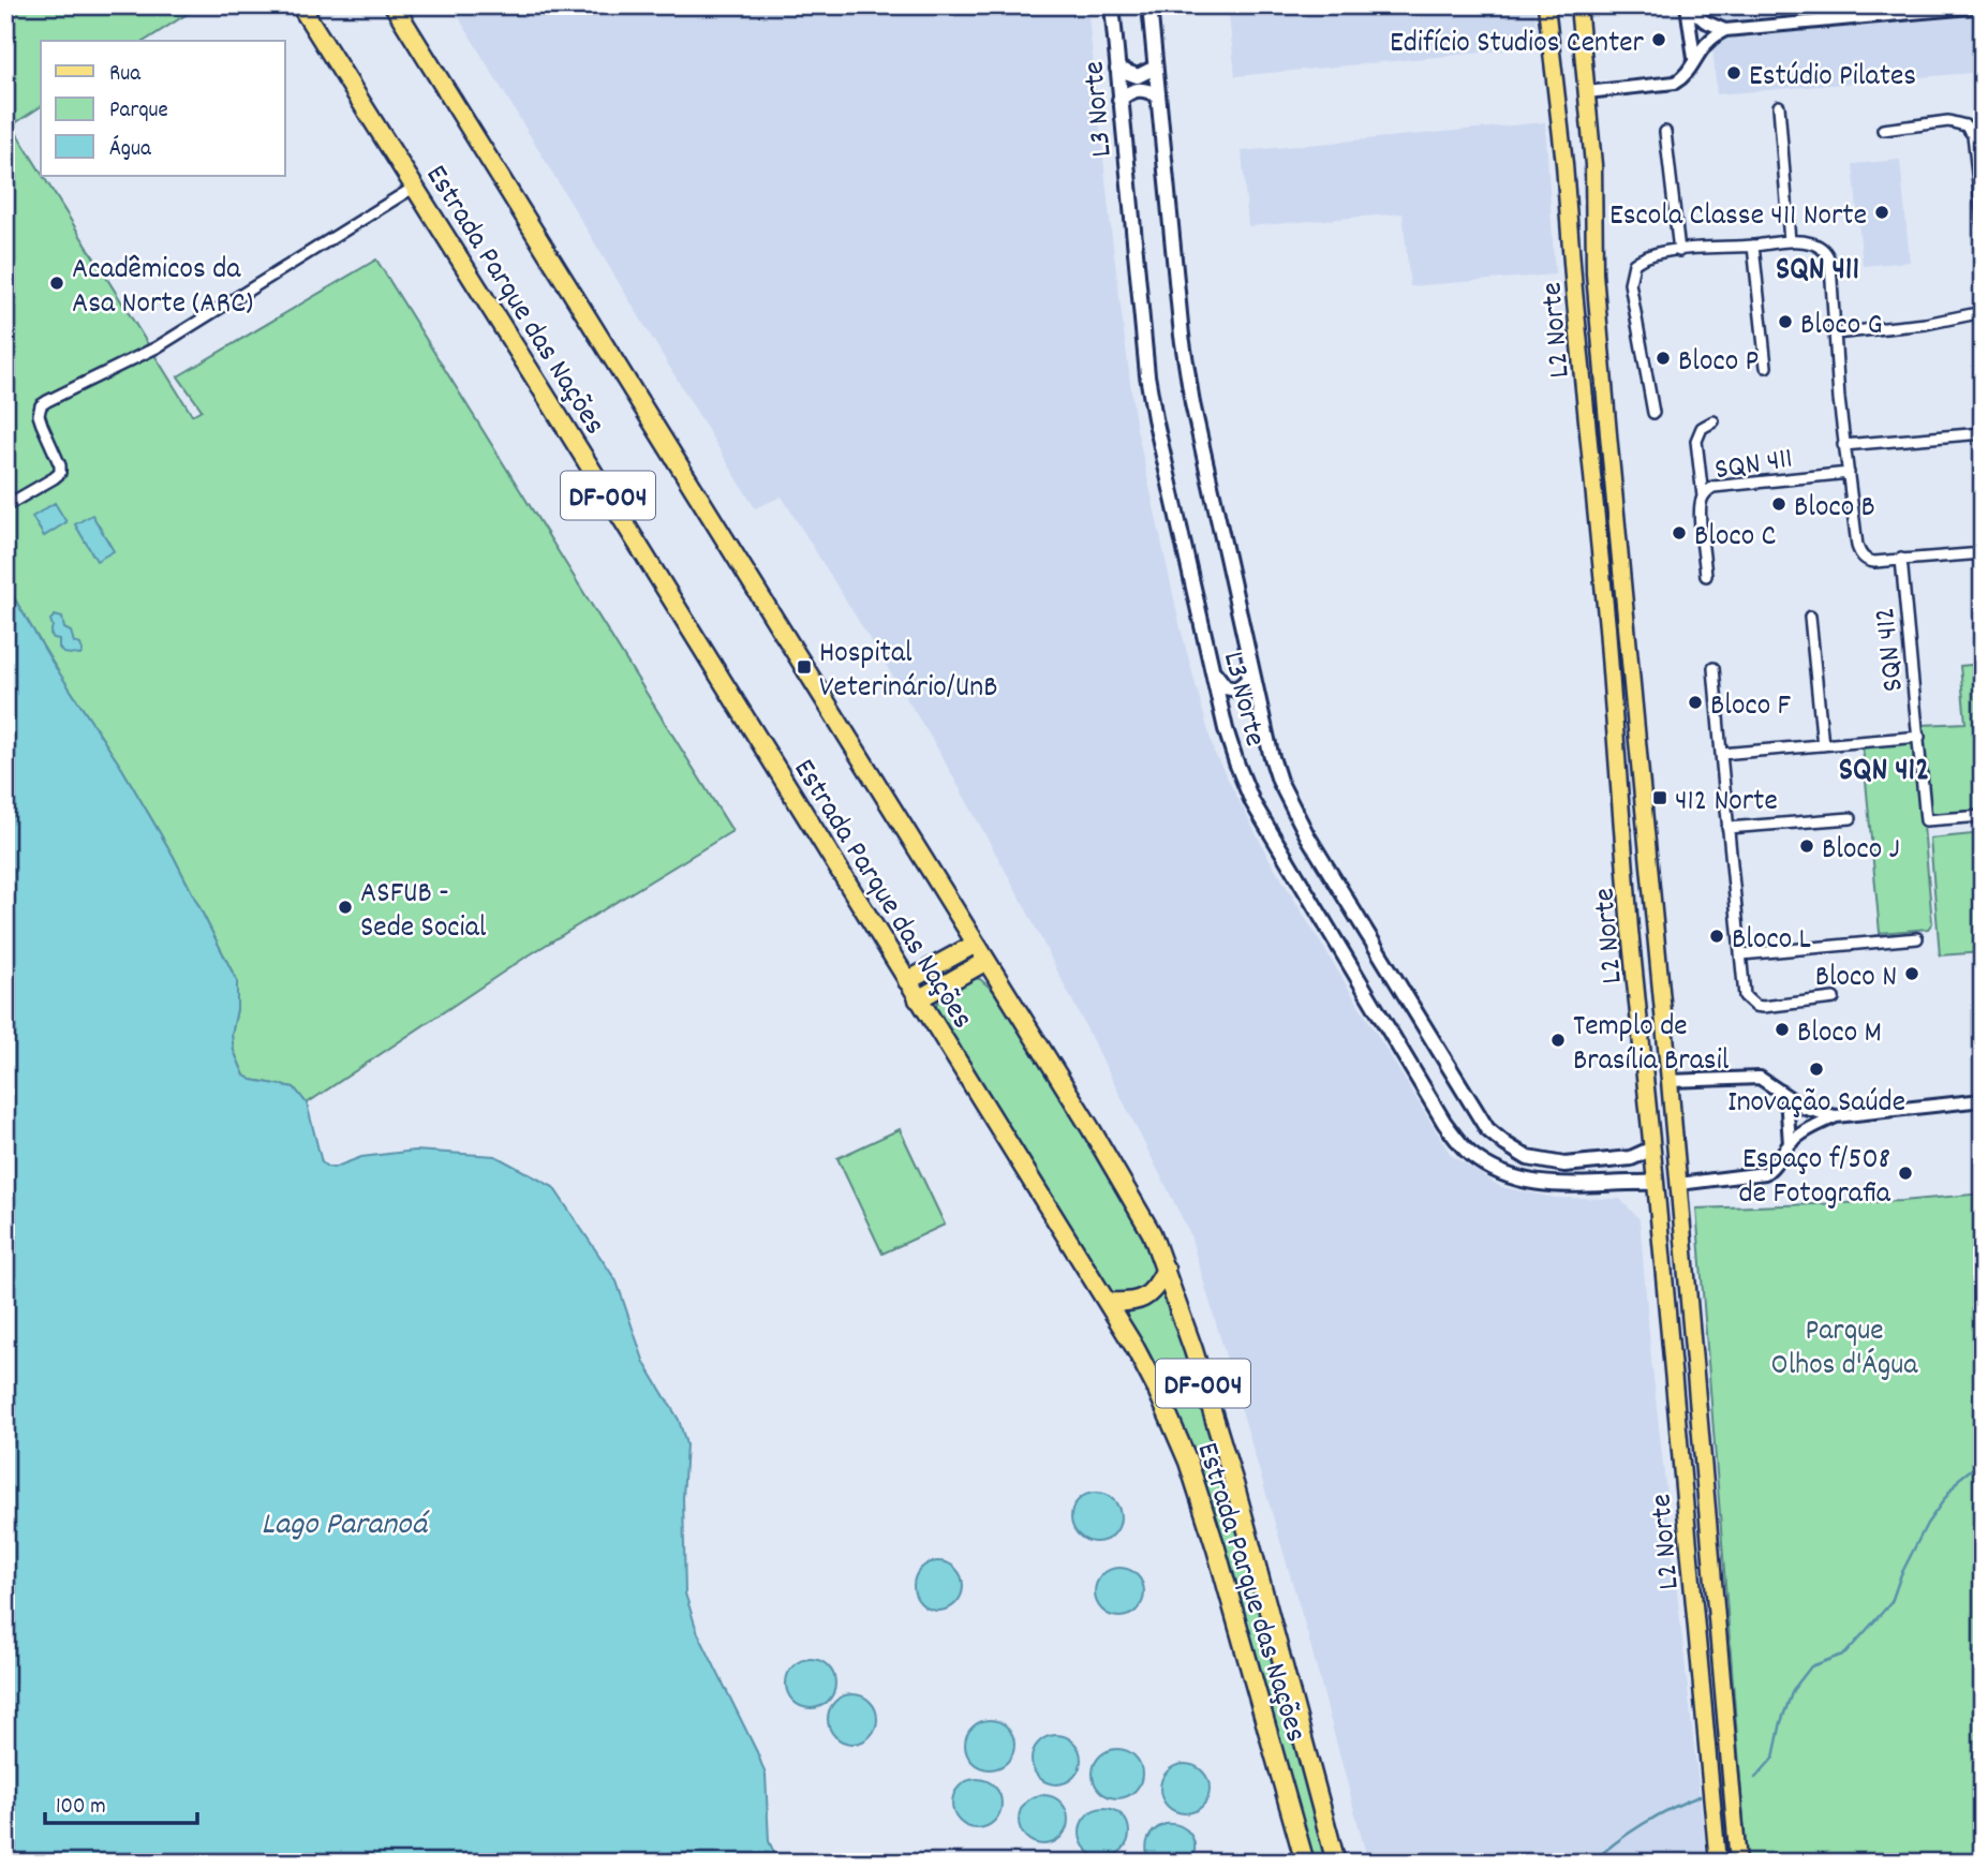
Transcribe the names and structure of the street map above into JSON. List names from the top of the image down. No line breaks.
{"streets":{"highway":["Estrada Parque das Nações","DF-004"],"main road":["L3 Norte","L2 Norte"],"street":["SQN 411","SQN 412"]},"crossings":[["L3 Norte","L2 Norte"]],"districts":["SQN 411","SQN 412"],"water":["Lago Paranoá"],"parks":["Parque Olhos d'Água"],"places":{"other":["Edifício Studios Center","Estúdio Pilates","Escola Classe 411 Norte","Acadêmicos da Asa Norte (ARC)","Bloco G","Bloco P","Bloco B","Bloco C","Bloco F","Bloco J","ASFUB - Sede Social","Bloco L","Bloco N","Bloco M","Templo de Brasília Brasil","Inovação Saúde","Espaço f/508 de Fotografia"],"transit":["Hospital Veterinário/UnB","412 Norte"]},"legend":["Rua","Parque","Água"],"scale_bar":"100 m"}
